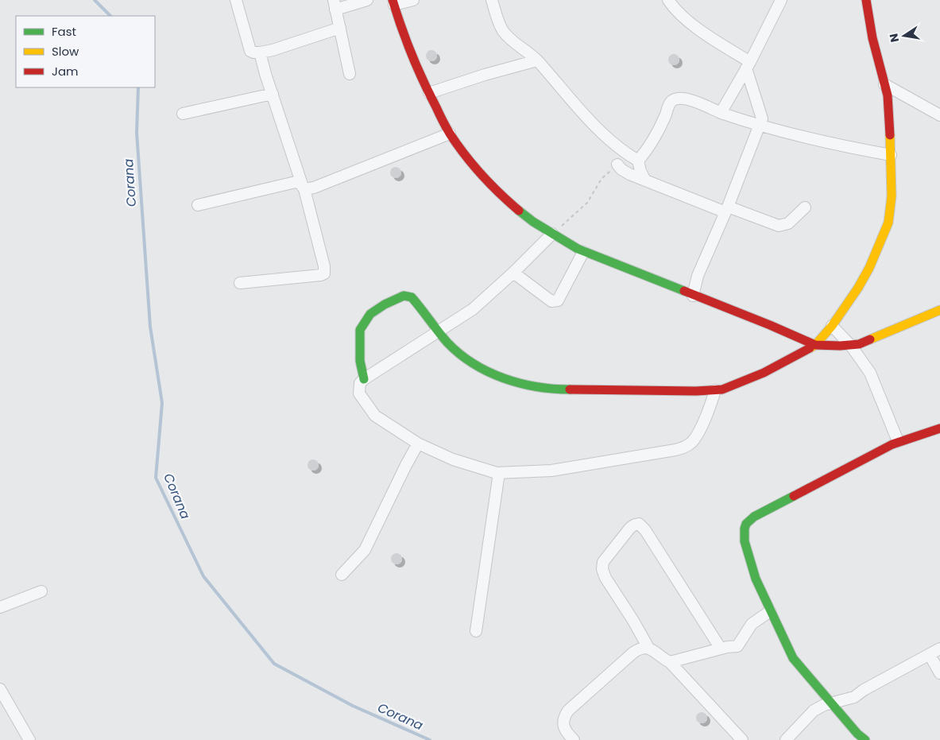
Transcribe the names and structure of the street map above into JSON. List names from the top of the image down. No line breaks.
{"water":["Corana"],"legend":["Fast","Slow","Jam"],"north":"left"}
